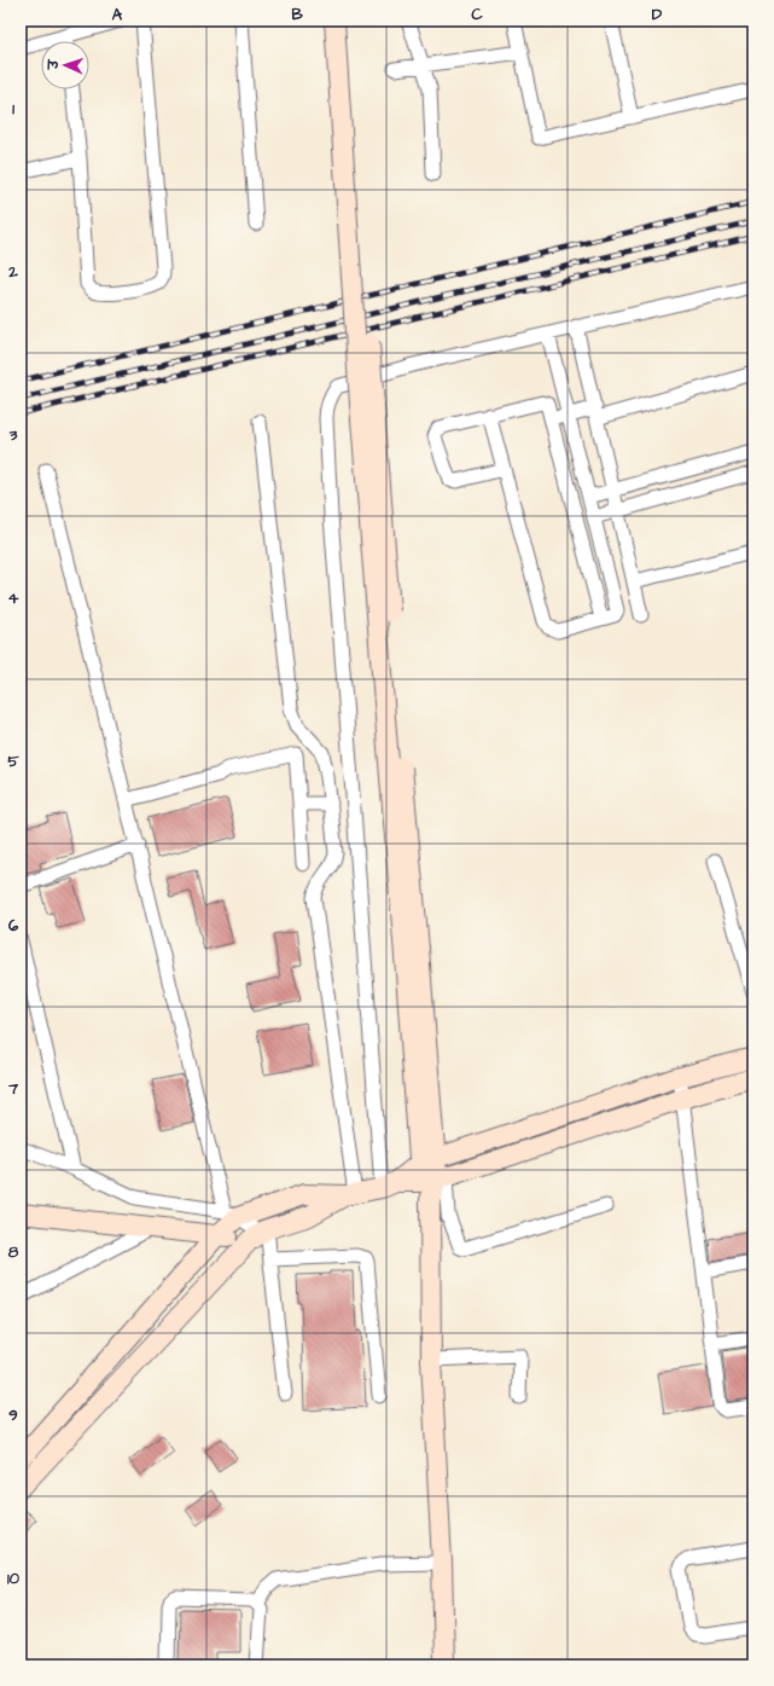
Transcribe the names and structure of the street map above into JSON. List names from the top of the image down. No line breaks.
{"north":"left","grid":{"columns":["A","B","C","D"],"rows":["1","2","3","4","5","6","7","8","9","10"]}}
